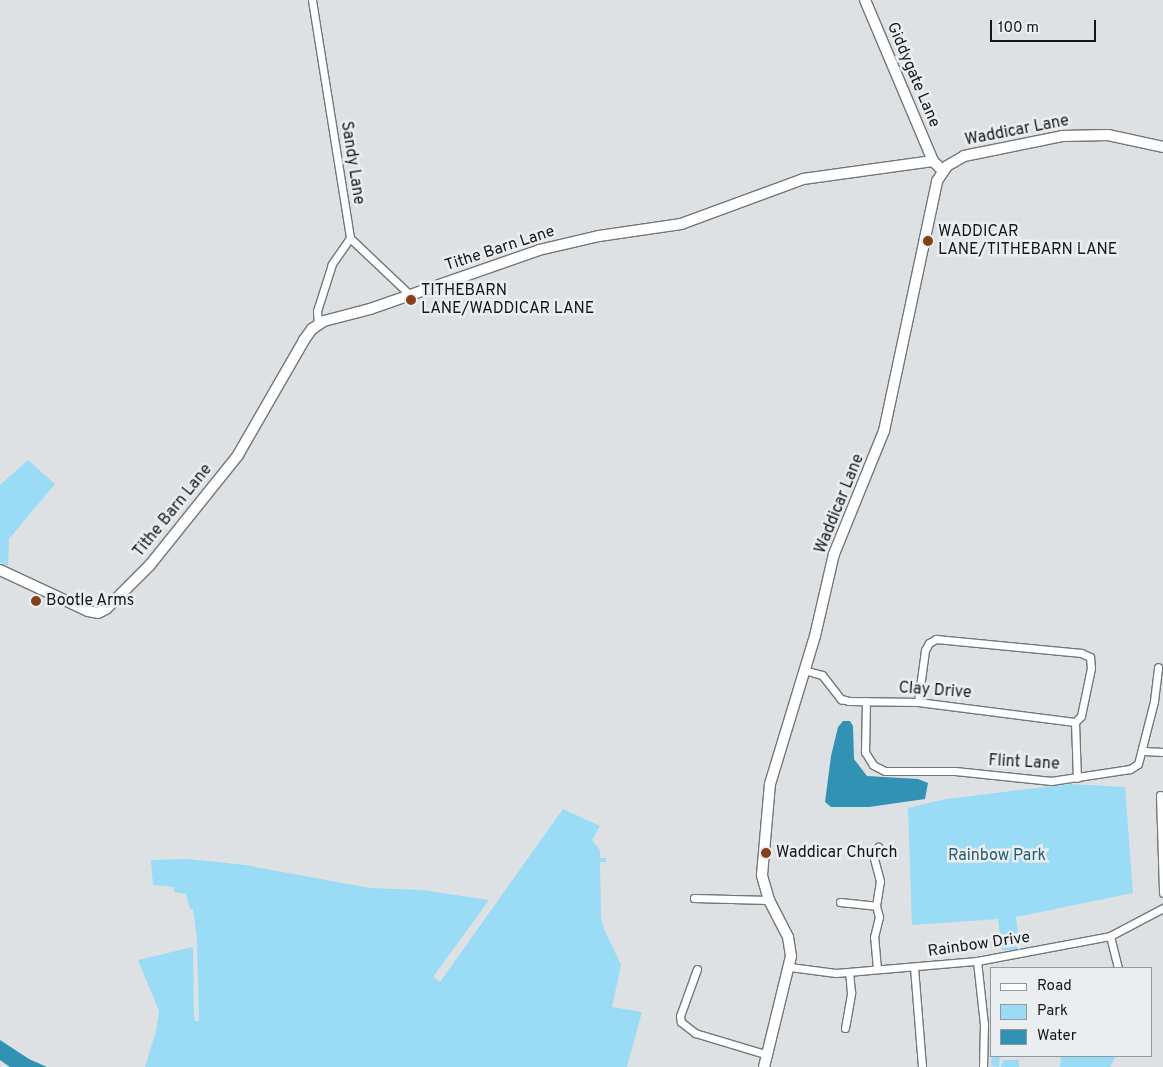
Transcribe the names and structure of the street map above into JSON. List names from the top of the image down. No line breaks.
{"streets":{"street":["Giddygate Lane","Waddicar Lane","Sandy Lane","Tithe Barn Lane","Clay Drive","Flint Lane","Rainbow Drive"]},"crossings":[["Giddygate Lane","Tithe Barn Lane"],["Waddicar Lane","Clay Drive"],["Waddicar Lane","Rainbow Drive"],["Clay Drive","Flint Lane"]],"parks":["Rainbow Park"],"places":["WADDICAR LANE/TITHEBARN LANE","TITHEBARN LANE/WADDICAR LANE","Bootle Arms","Waddicar Church"],"legend":["Road","Park","Water"],"scale_bar":"100 m"}
